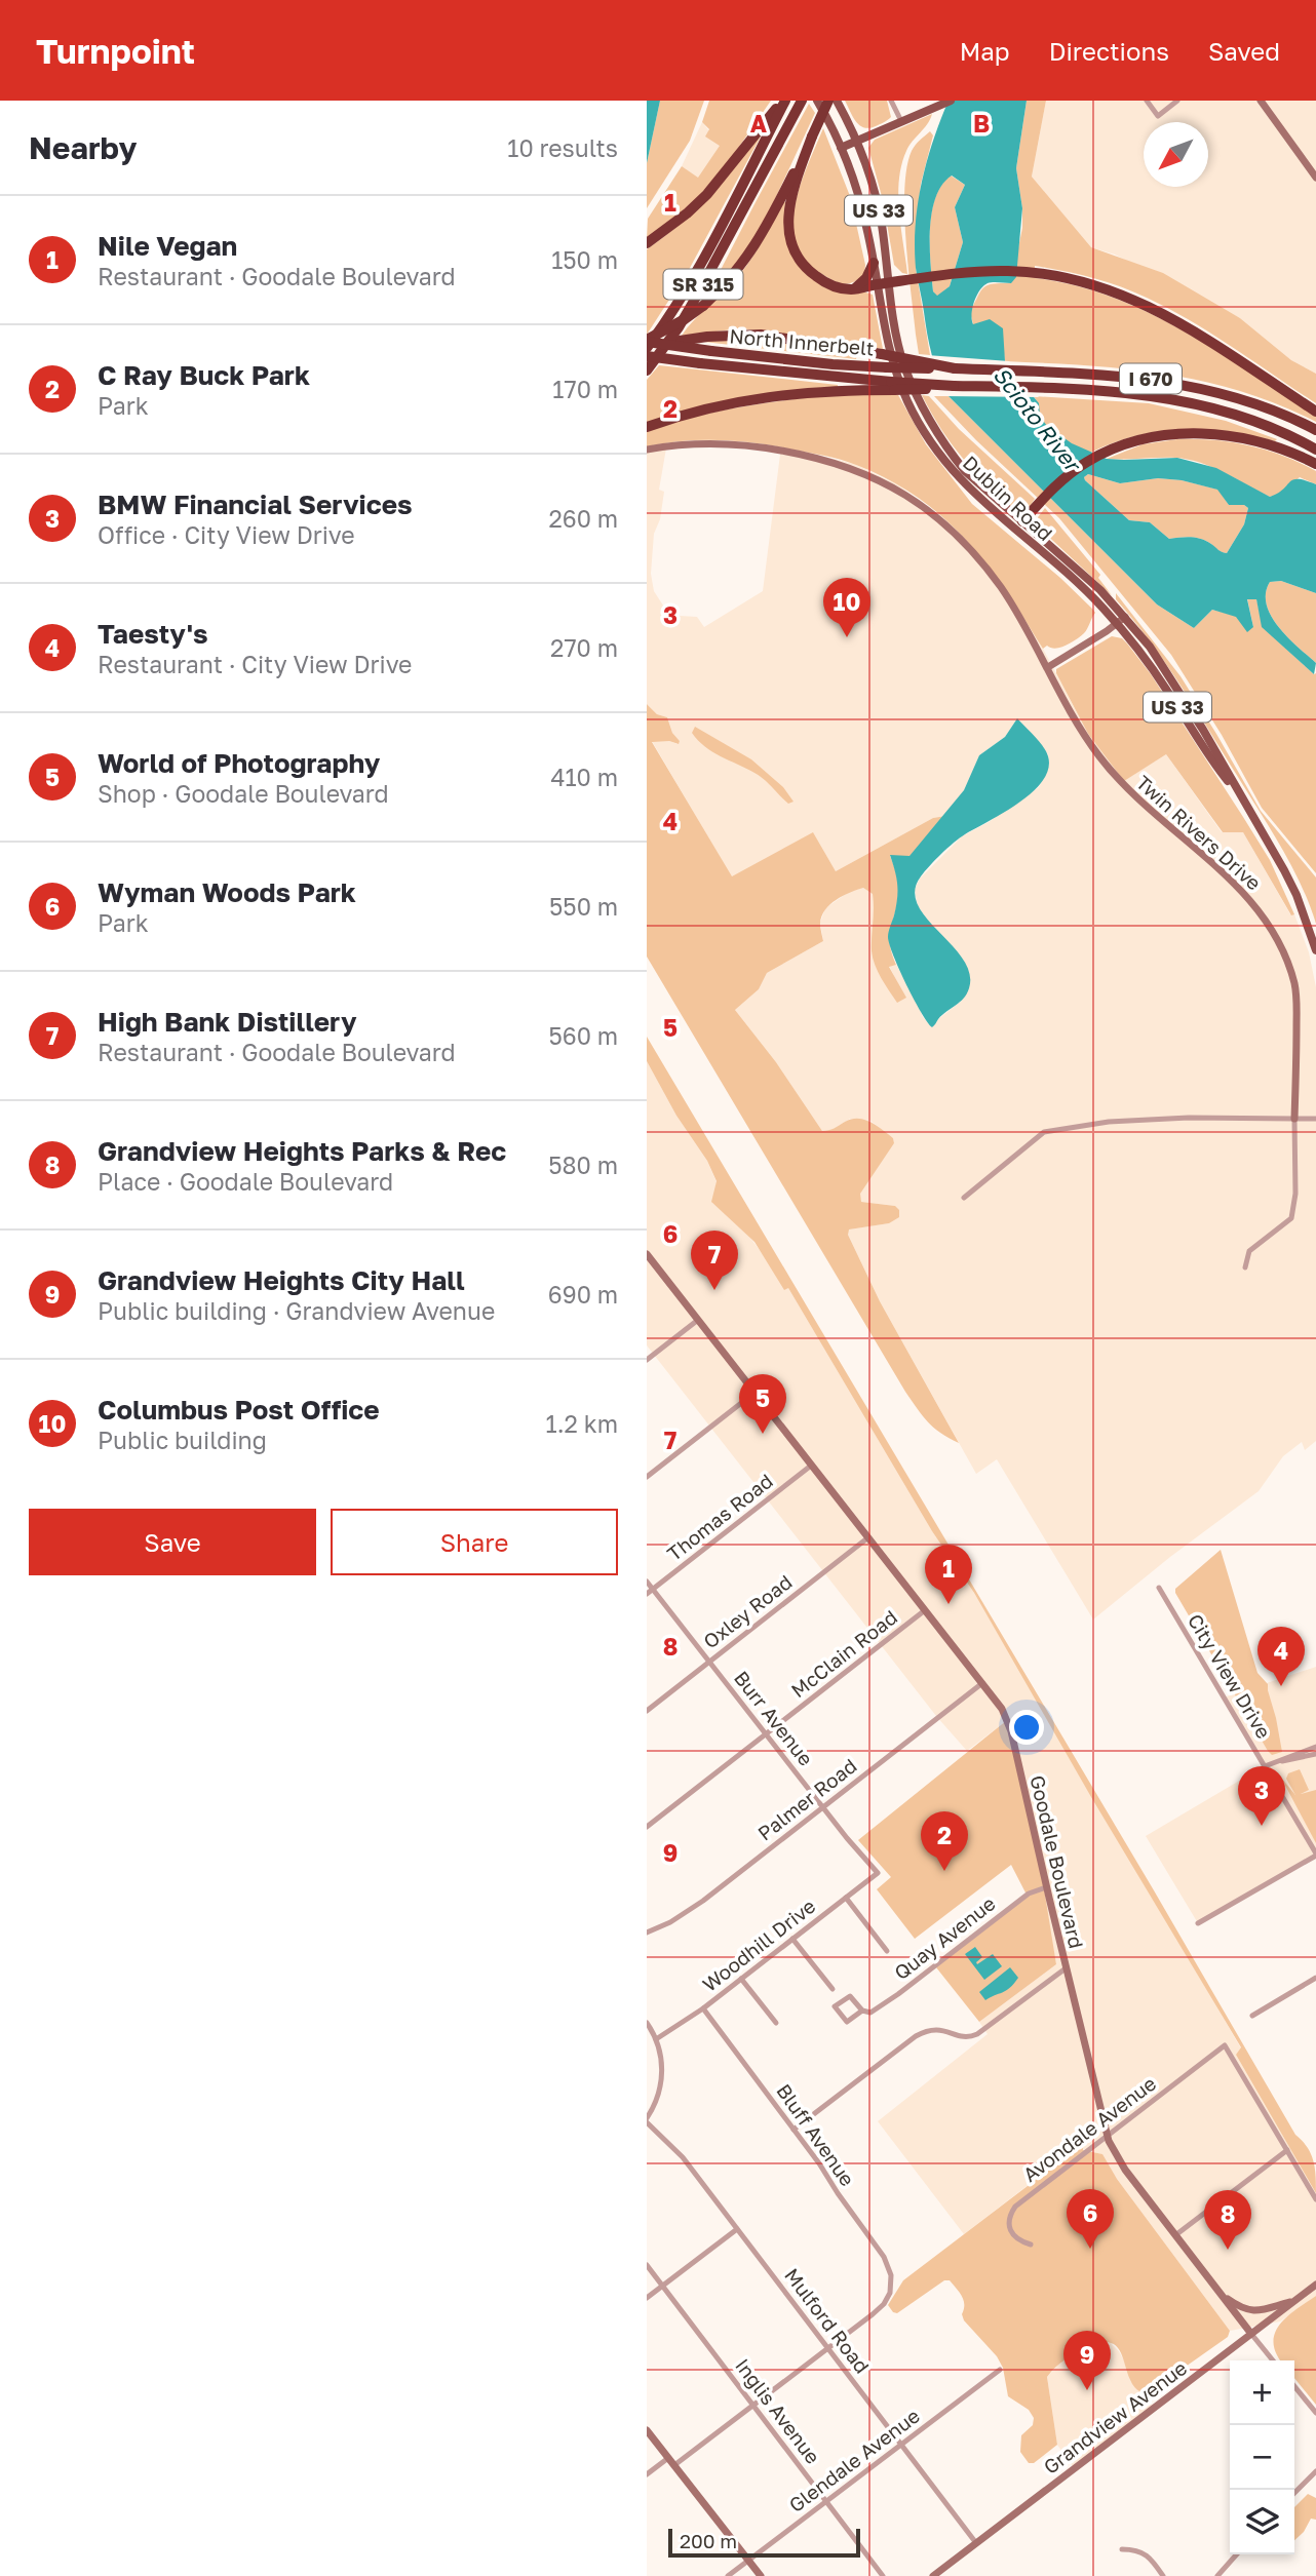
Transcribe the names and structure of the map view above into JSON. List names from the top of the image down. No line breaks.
{"streets":{"highway":["SR 315","North Innerbelt","I 670"],"main road":["US 33","Dublin Road","Twin Rivers Drive","Goodale Boulevard","Grandview Avenue"],"street":["Thomas Road","Oxley Road","McClain Road","City View Drive","Burr Avenue","Palmer Road","Quay Avenue","Woodhill Drive","Avondale Avenue","Bluff Avenue","Mulford Road","Inglis Avenue","Glendale Avenue"]},"crossings":[["North Innerbelt","I 670"],["Thomas Road","Burr Avenue"],["Thomas Road","Goodale Boulevard"],["Oxley Road","Burr Avenue"],["Oxley Road","Goodale Boulevard"],["McClain Road","Burr Avenue"],["McClain Road","Goodale Boulevard"],["Burr Avenue","Palmer Road"],["Burr Avenue","Woodhill Drive"],["Palmer Road","Goodale Boulevard"],["Goodale Boulevard","Quay Avenue"],["Goodale Boulevard","Avondale Avenue"],["Goodale Boulevard","Grandview Avenue"],["Woodhill Drive","Bluff Avenue"],["Woodhill Drive","Mulford Road"],["Bluff Avenue","Mulford Road"],["Mulford Road","Grandview Avenue"],["Mulford Road","Glendale Avenue"],["Inglis Avenue","Glendale Avenue"]],"water":["Scioto River"],"scale_bar":"200 m","north":"bottom left","page":{"header":"Turnpoint","nav":["Map","Directions","Saved"],"heading":["Nearby","10 results"],"list":[{"mark":"1","name":"Nile Vegan","note":"Restaurant · Goodale Boulevard","value":"150 m"},{"mark":"2","name":"C Ray Buck Park","note":"Park","value":"170 m"},{"mark":"3","name":"BMW Financial Services","note":"Office · City View Drive","value":"260 m"},{"mark":"4","name":"Taesty's","note":"Restaurant · City View Drive","value":"270 m"},{"mark":"5","name":"World of Photography","note":"Shop · Goodale Boulevard","value":"410 m"},{"mark":"6","name":"Wyman Woods Park","note":"Park","value":"550 m"},{"mark":"7","name":"High Bank Distillery","note":"Restaurant · Goodale Boulevard","value":"560 m"},{"mark":"8","name":"Grandview Heights Parks & Rec","note":"Place · Goodale Boulevard","value":"580 m"},{"mark":"9","name":"Grandview Heights City Hall","note":"Public building · Grandview Avenue","value":"690 m"},{"mark":"10","name":"Columbus Post Office","note":"Public building","value":"1.2 km"}],"pins":["10","7","5","1","4","3","2","6","8","9"],"buttons":["Save","Share"],"map_buttons":["+","−"],"scale":"200 m"},"grid":{"columns":["A","B"],"rows":["1","2","3","4","5","6","7","8","9"]}}
